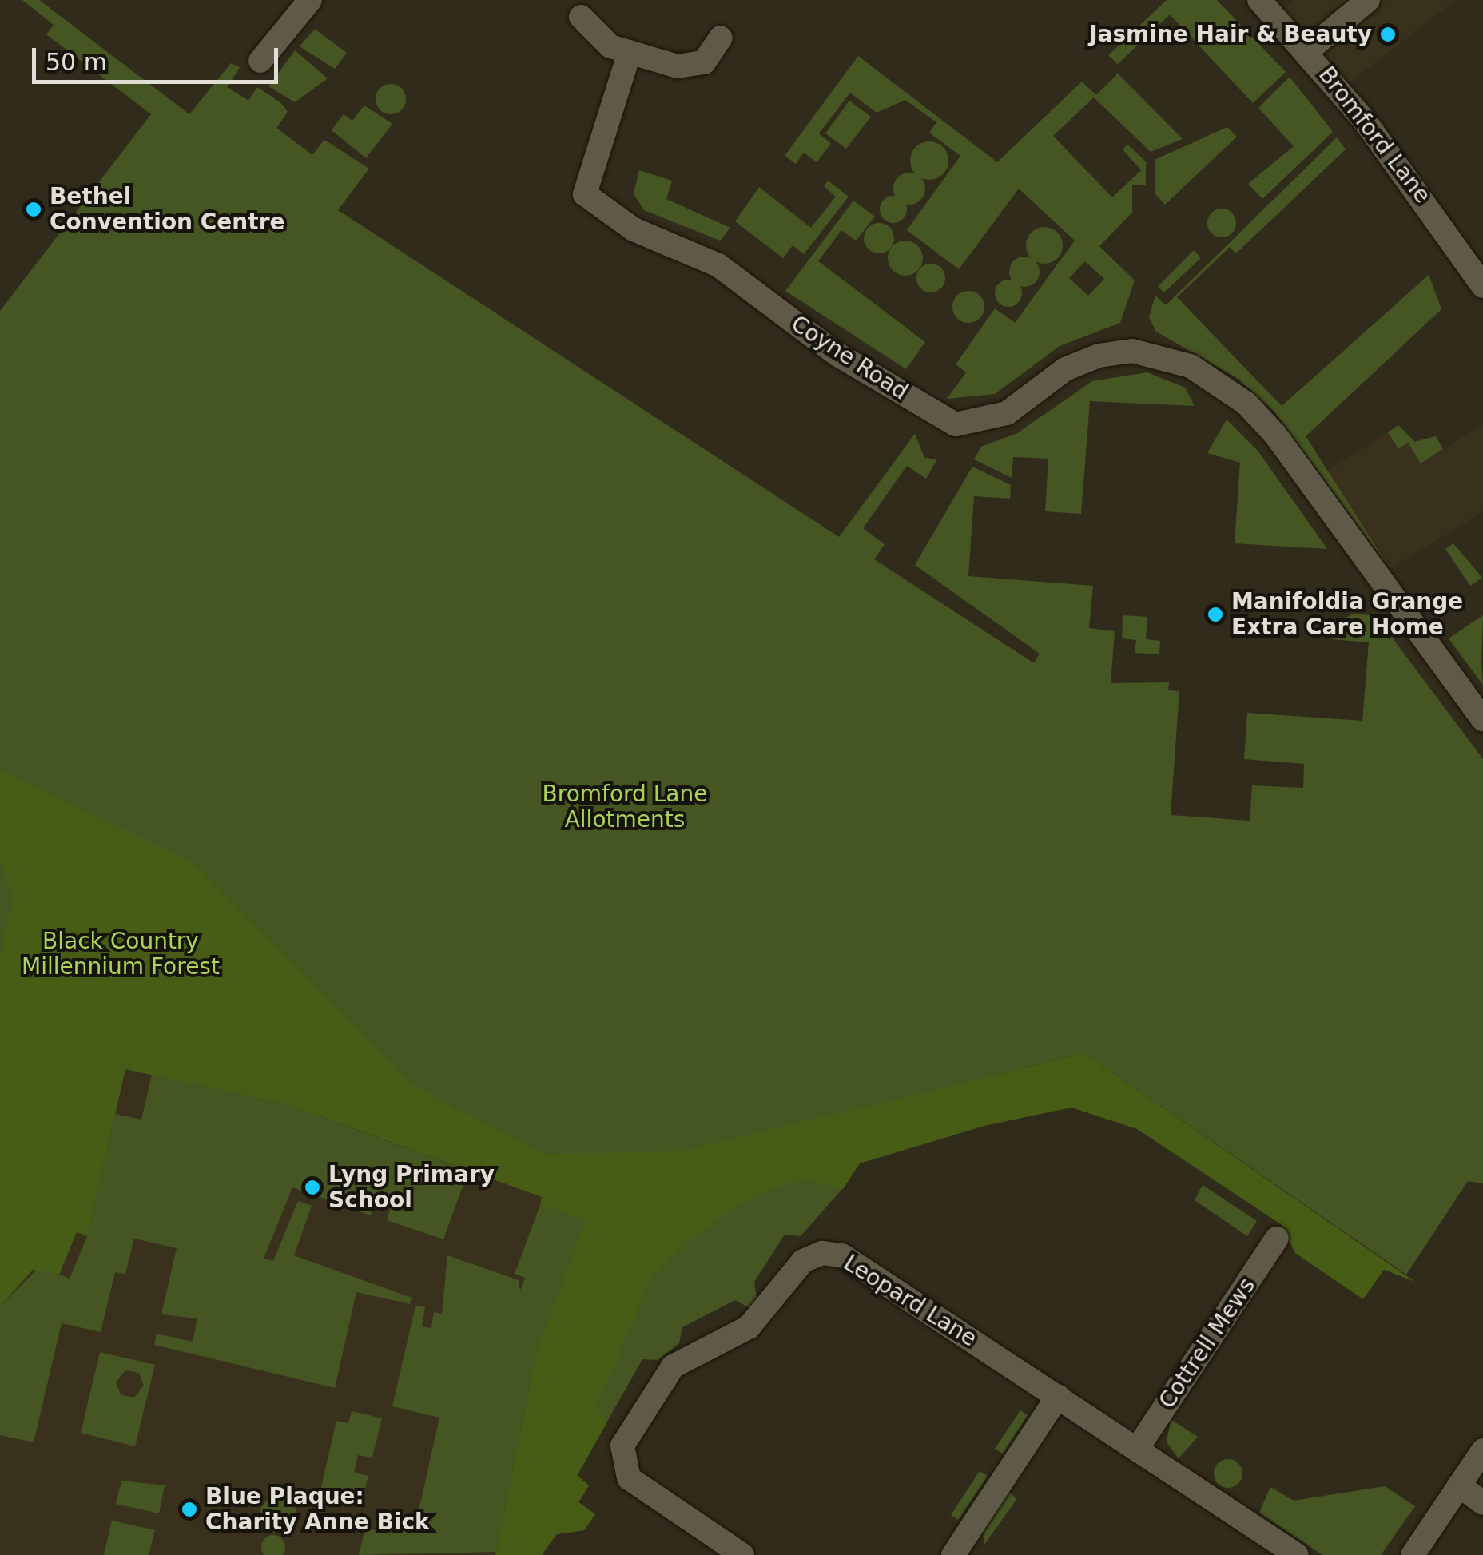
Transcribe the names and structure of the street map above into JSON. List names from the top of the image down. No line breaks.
{"streets":{"street":["Bromford Lane","Coyne Road","Leopard Lane","Cottrell Mews"]},"crossings":[["Leopard Lane","Cottrell Mews"]],"parks":["Bromford Lane Allotments","Black Country Millennium Forest"],"places":["Jasmine Hair & Beauty","Bethel Convention Centre","Manifoldia Grange Extra Care Home","Lyng Primary School","Blue Plaque: Charity Anne Bick"],"scale_bar":"50 m"}
